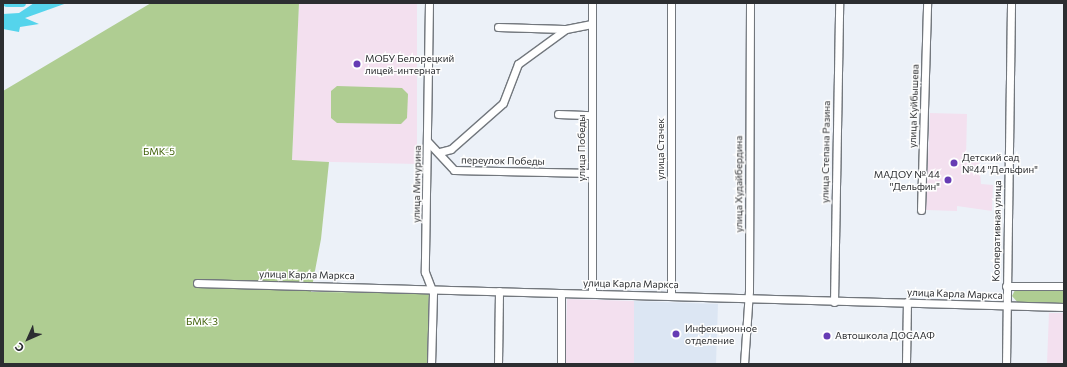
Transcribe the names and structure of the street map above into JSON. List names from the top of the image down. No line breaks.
{"streets":{"street":["улица Куйбышева","улица Победы","улица Стачек","улица Степана Разина","переулок Победы","улица Мичурина","улица Худайбердина","Кооперативная улица","улица Карла Маркса"]},"crossings":[["улица Победы","переулок Победы"],["улица Победы","улица Карла Маркса"],["улица Стачек","улица Карла Маркса"],["улица Степана Разина","улица Карла Маркса"],["переулок Победы","улица Мичурина"],["улица Мичурина","улица Карла Маркса"],["улица Худайбердина","улица Карла Маркса"],["Кооперативная улица","улица Карла Маркса"]],"parks":["БМК-5","БМК-3"],"places":["МОБУ Белорецкий лицей-интернат","Детский сад №44 \"Дельфин\"","МАДОУ № 44 \"Дельфин\"","Инфекционное отделение","Автошкола ДОСААФ"],"north":"bottom left"}
